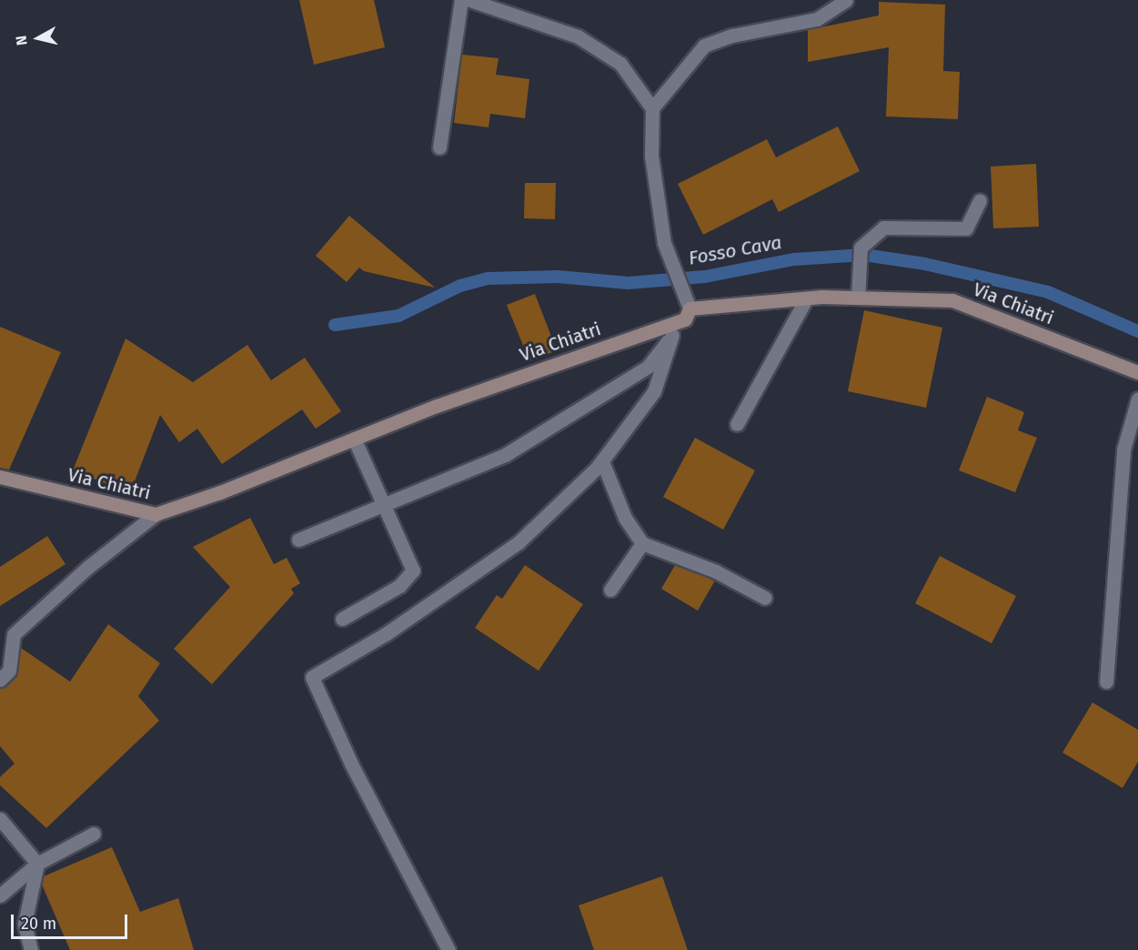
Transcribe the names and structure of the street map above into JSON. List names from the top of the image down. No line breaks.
{"streets":{"street":["Via Chiatri"]},"water":["Fosso Cava"],"scale_bar":"20 m","north":"left"}
